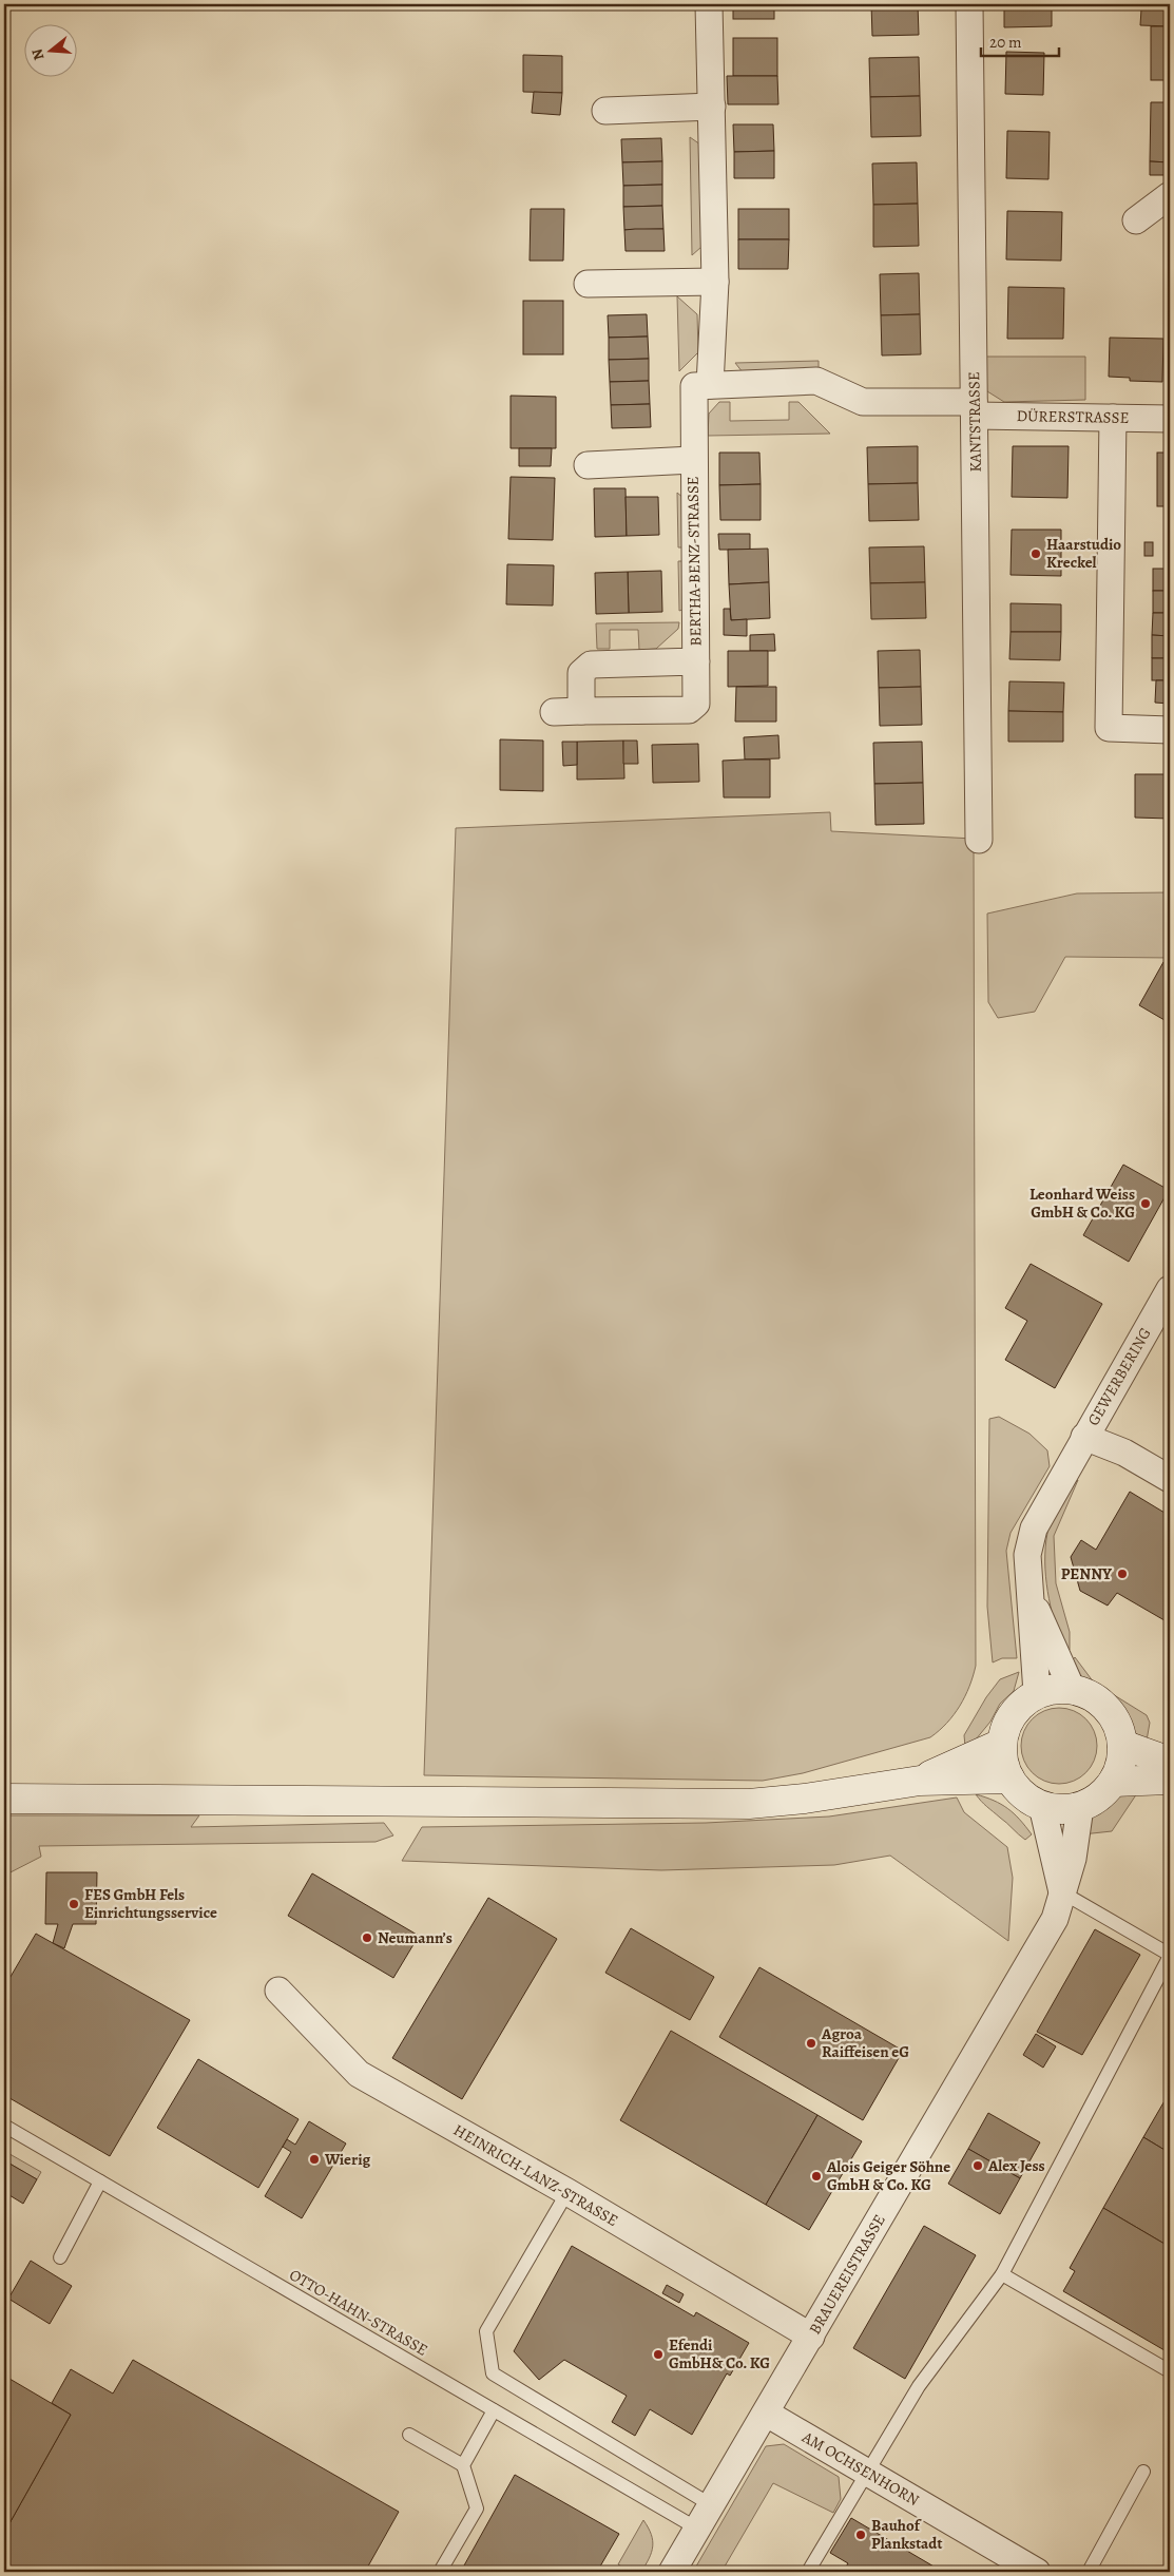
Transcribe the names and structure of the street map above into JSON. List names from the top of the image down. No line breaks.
{"streets":{"street":["DÜRERSTRASSE","KANTSTRASSE","BERTHA-BENZ-STRASSE","GEWERBERING","HEINRICH-LANZ-STRASSE","BRAUEREISTRASSE","AM OCHSENHORN"],"lane":["OTTO-HAHN-STRASSE"]},"crossings":[["DÜRERSTRASSE","KANTSTRASSE"],["HEINRICH-LANZ-STRASSE","BRAUEREISTRASSE"],["BRAUEREISTRASSE","OTTO-HAHN-STRASSE"],["BRAUEREISTRASSE","AM OCHSENHORN"]],"places":["Haarstudio Kreckel","Leonhard Weiss GmbH & Co. KG","PENNY","FES GmbH Fels Einrichtungsservice","Neumann’s","Agroa Raiffeisen eG","Wierig","Alex Jess","Alois Geiger Söhne GmbH & Co. KG","Efendi GmbH& Co. KG","Bauhof Plankstadt"],"scale_bar":"20 m","north":"left"}
